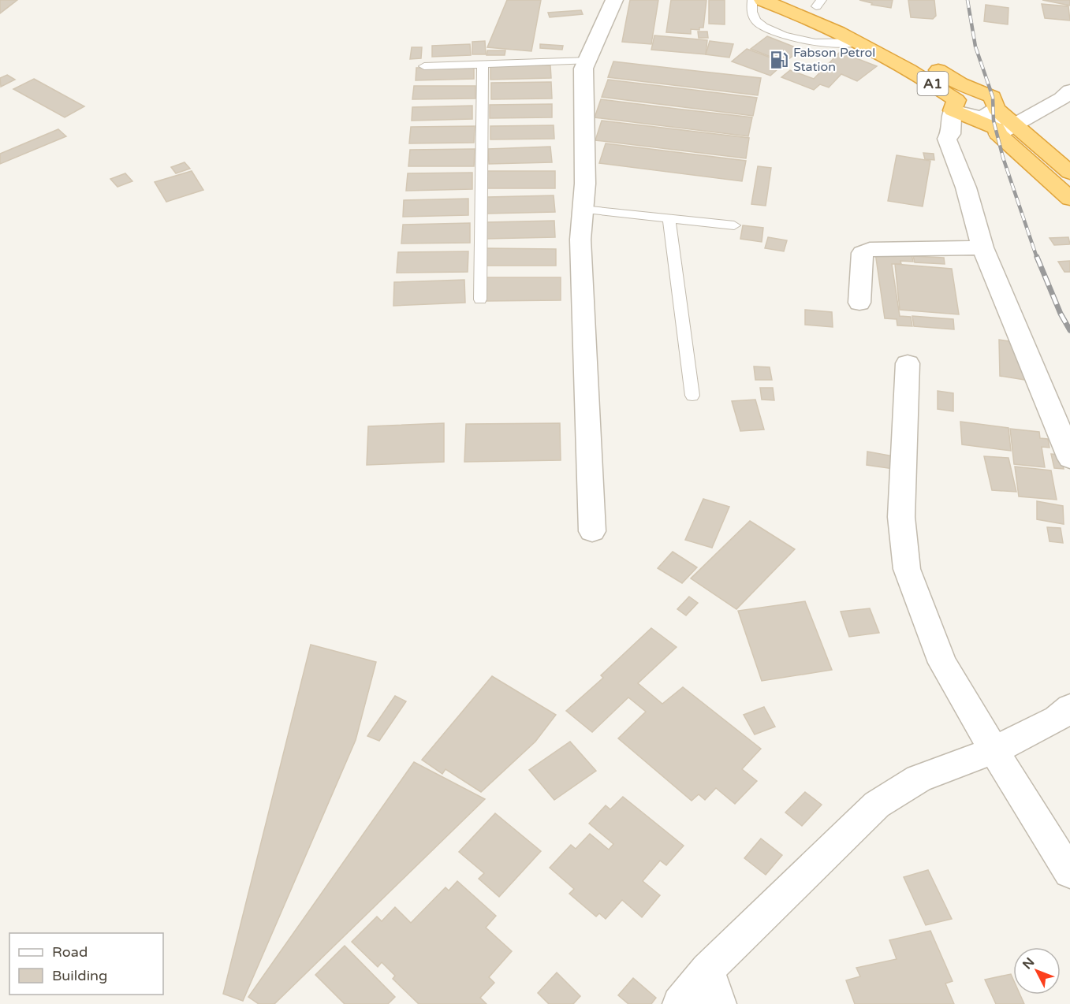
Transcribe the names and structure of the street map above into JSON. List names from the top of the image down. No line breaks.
{"streets":{"highway":["A1"]},"places":{"fuel station":["Fabson Petrol Station"]},"legend":["Road","Building"],"north":"top left"}
